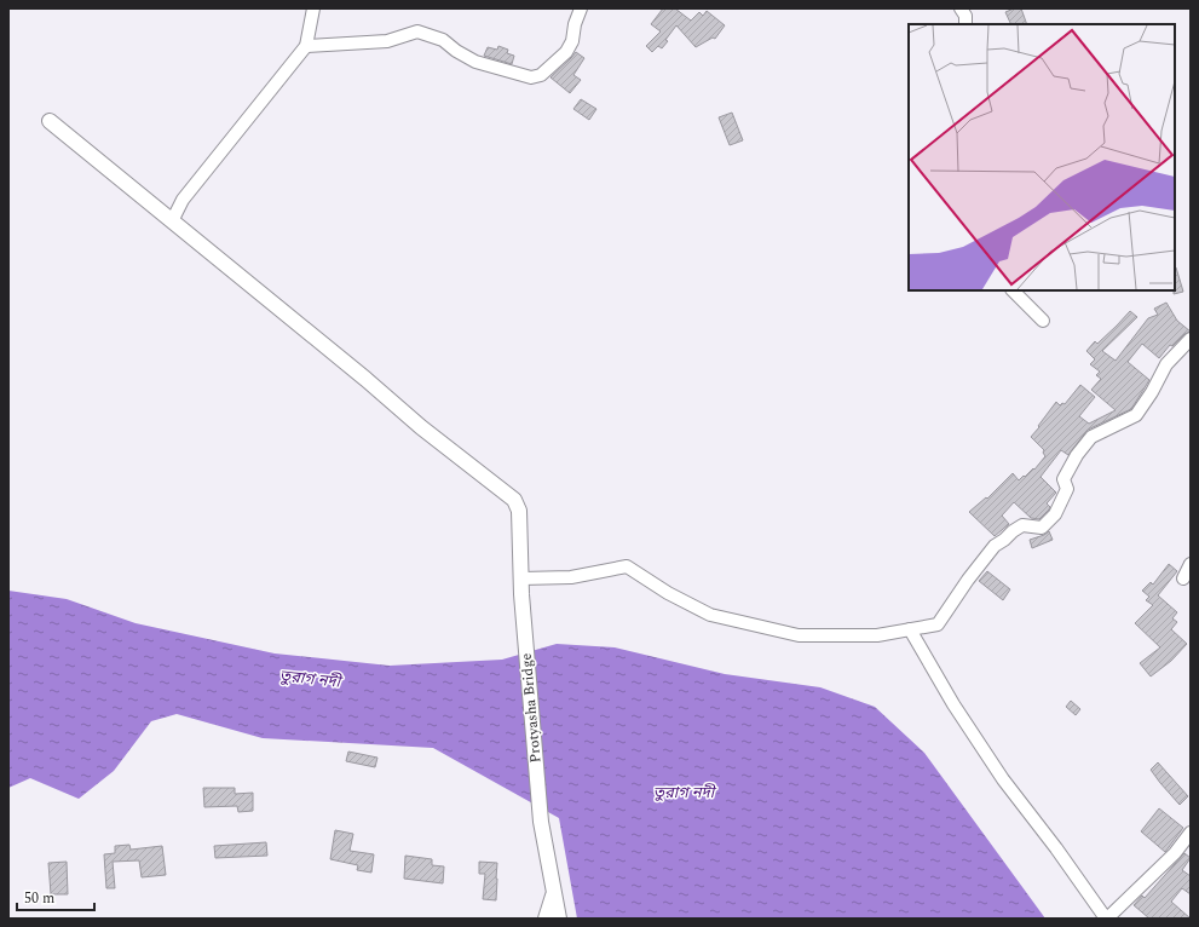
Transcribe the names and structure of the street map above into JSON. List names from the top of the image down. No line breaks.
{"streets":{"street":["Protyasha Bridge"]},"water":["তুরাগ নদী"],"scale_bar":"50 m"}
